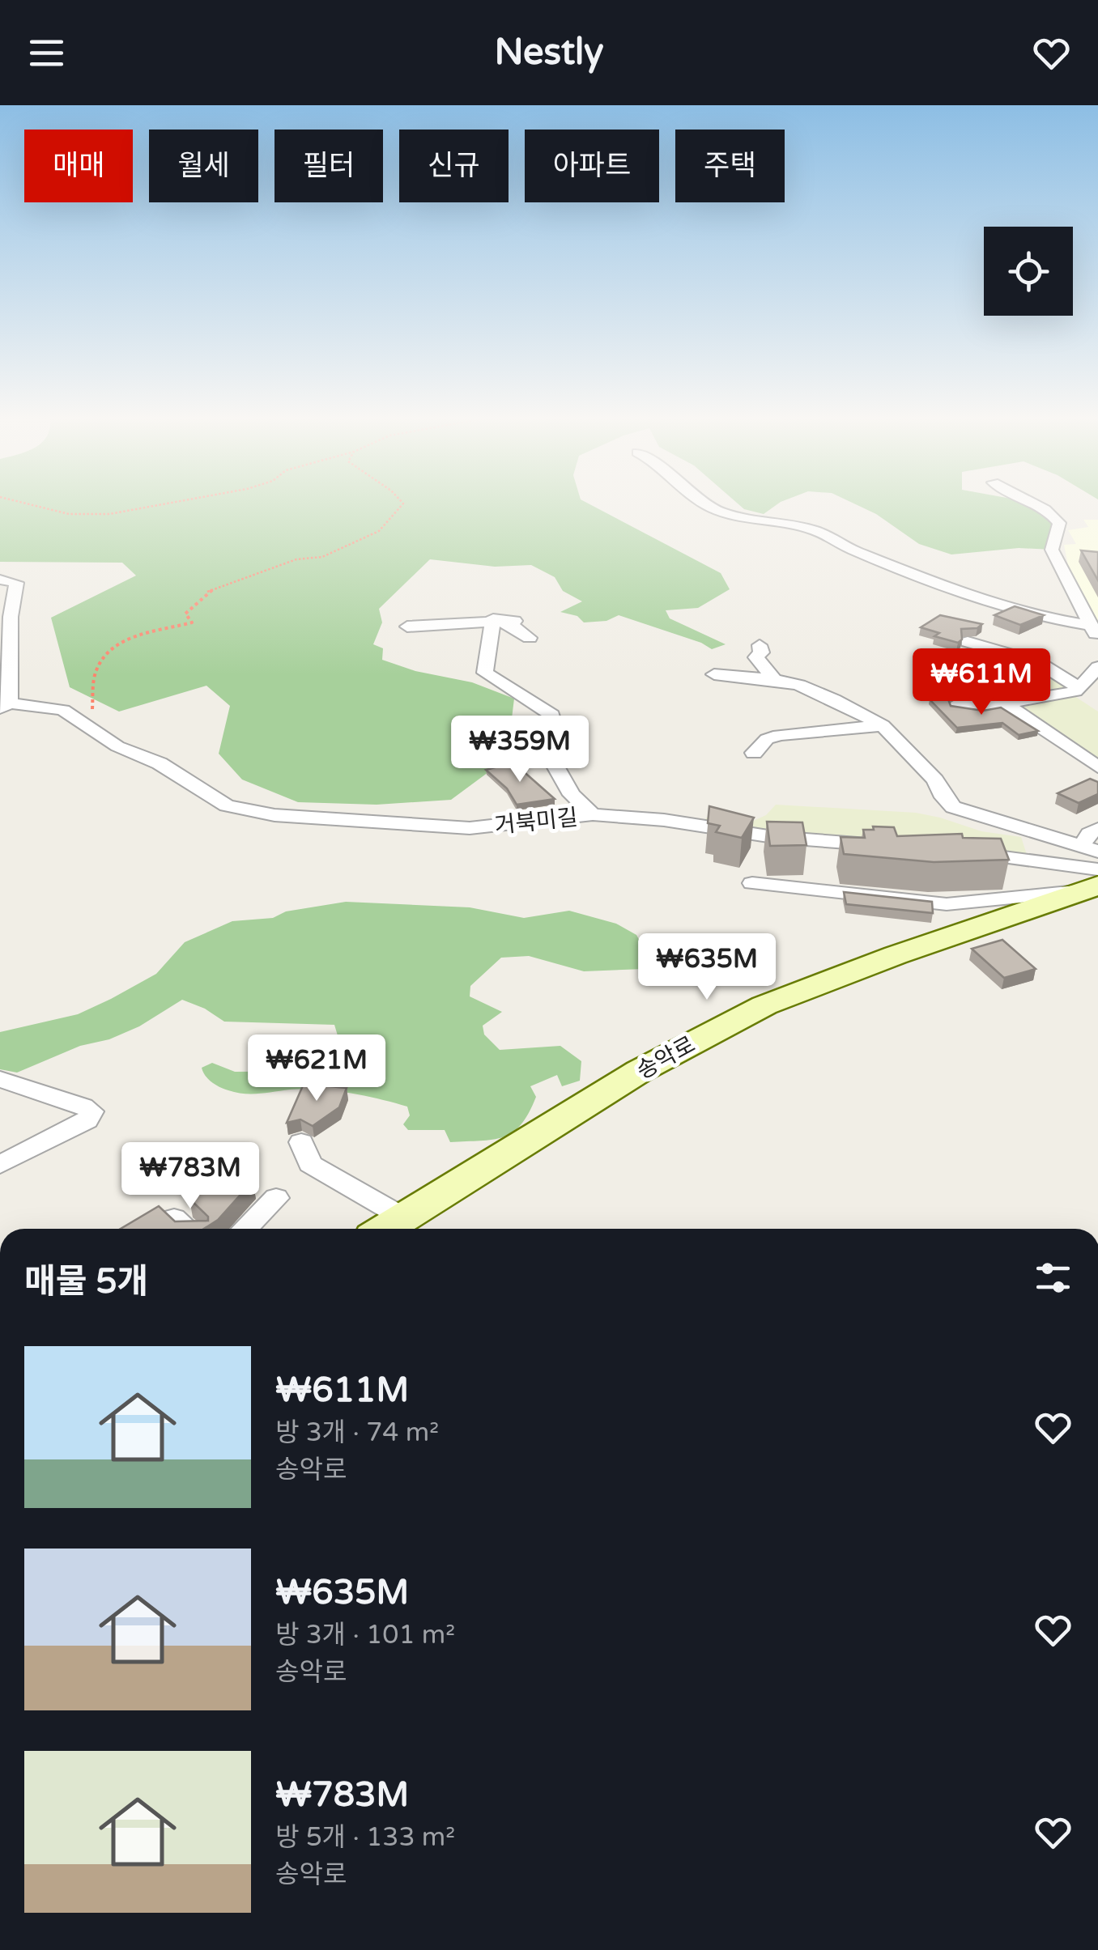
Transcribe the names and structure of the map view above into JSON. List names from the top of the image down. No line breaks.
{"streets":{"street":["거북미길"]},"page":{"header":"Nestly","chip":["매매","월세","필터","신규","아파트","주택"],"price":["₩611M","₩359M","₩635M","₩621M","₩783M"],"heading":"매물 5개","list":[{"name":"₩611M","note":"방 3개 · 74 m² · 송악로"},{"name":"₩635M","note":"방 3개 · 101 m² · 송악로"},{"name":"₩783M","note":"방 5개 · 133 m² · 송악로"}]}}
